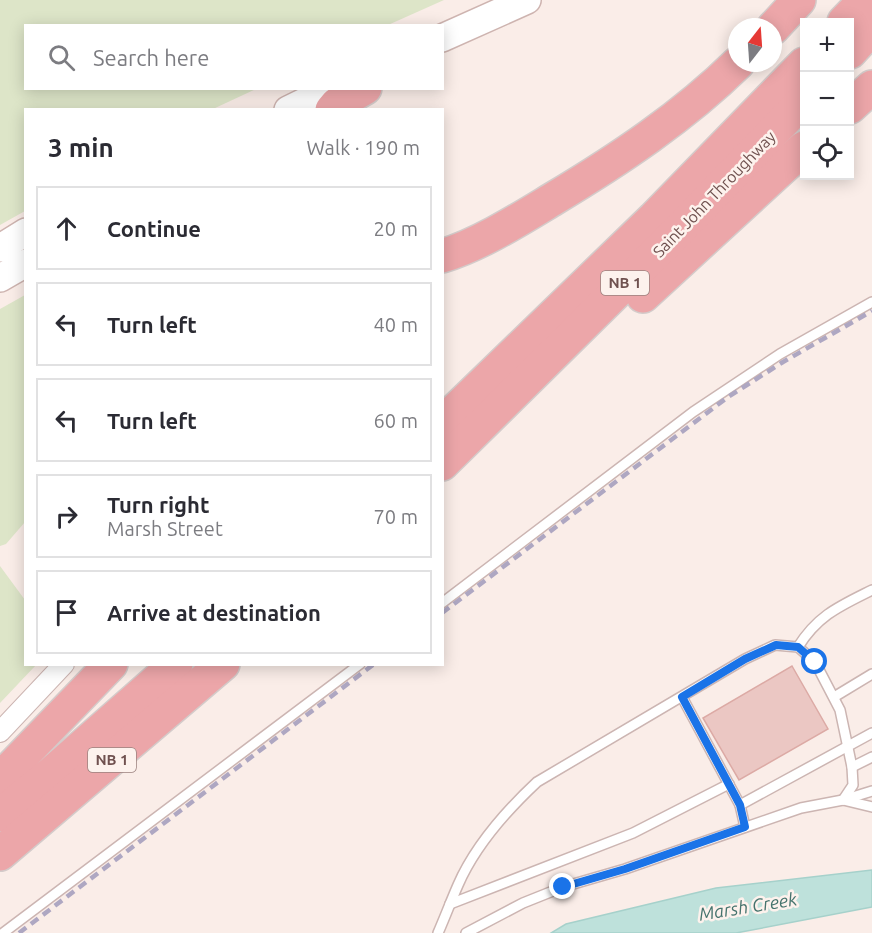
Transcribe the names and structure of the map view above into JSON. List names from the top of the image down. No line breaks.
{"streets":{"highway":["Saint John Throughway","NB 1"]},"water":["Marsh Creek"],"north":"top","page":{"map_buttons":["+","−"],"search":"Search here","heading":["3 min","Walk · 190 m"],"list":[["Continue","20 m"],["Turn left","40 m"],["Turn left","60 m"],["Turn right","Marsh Street","70 m"],"Arrive at destination"]}}
